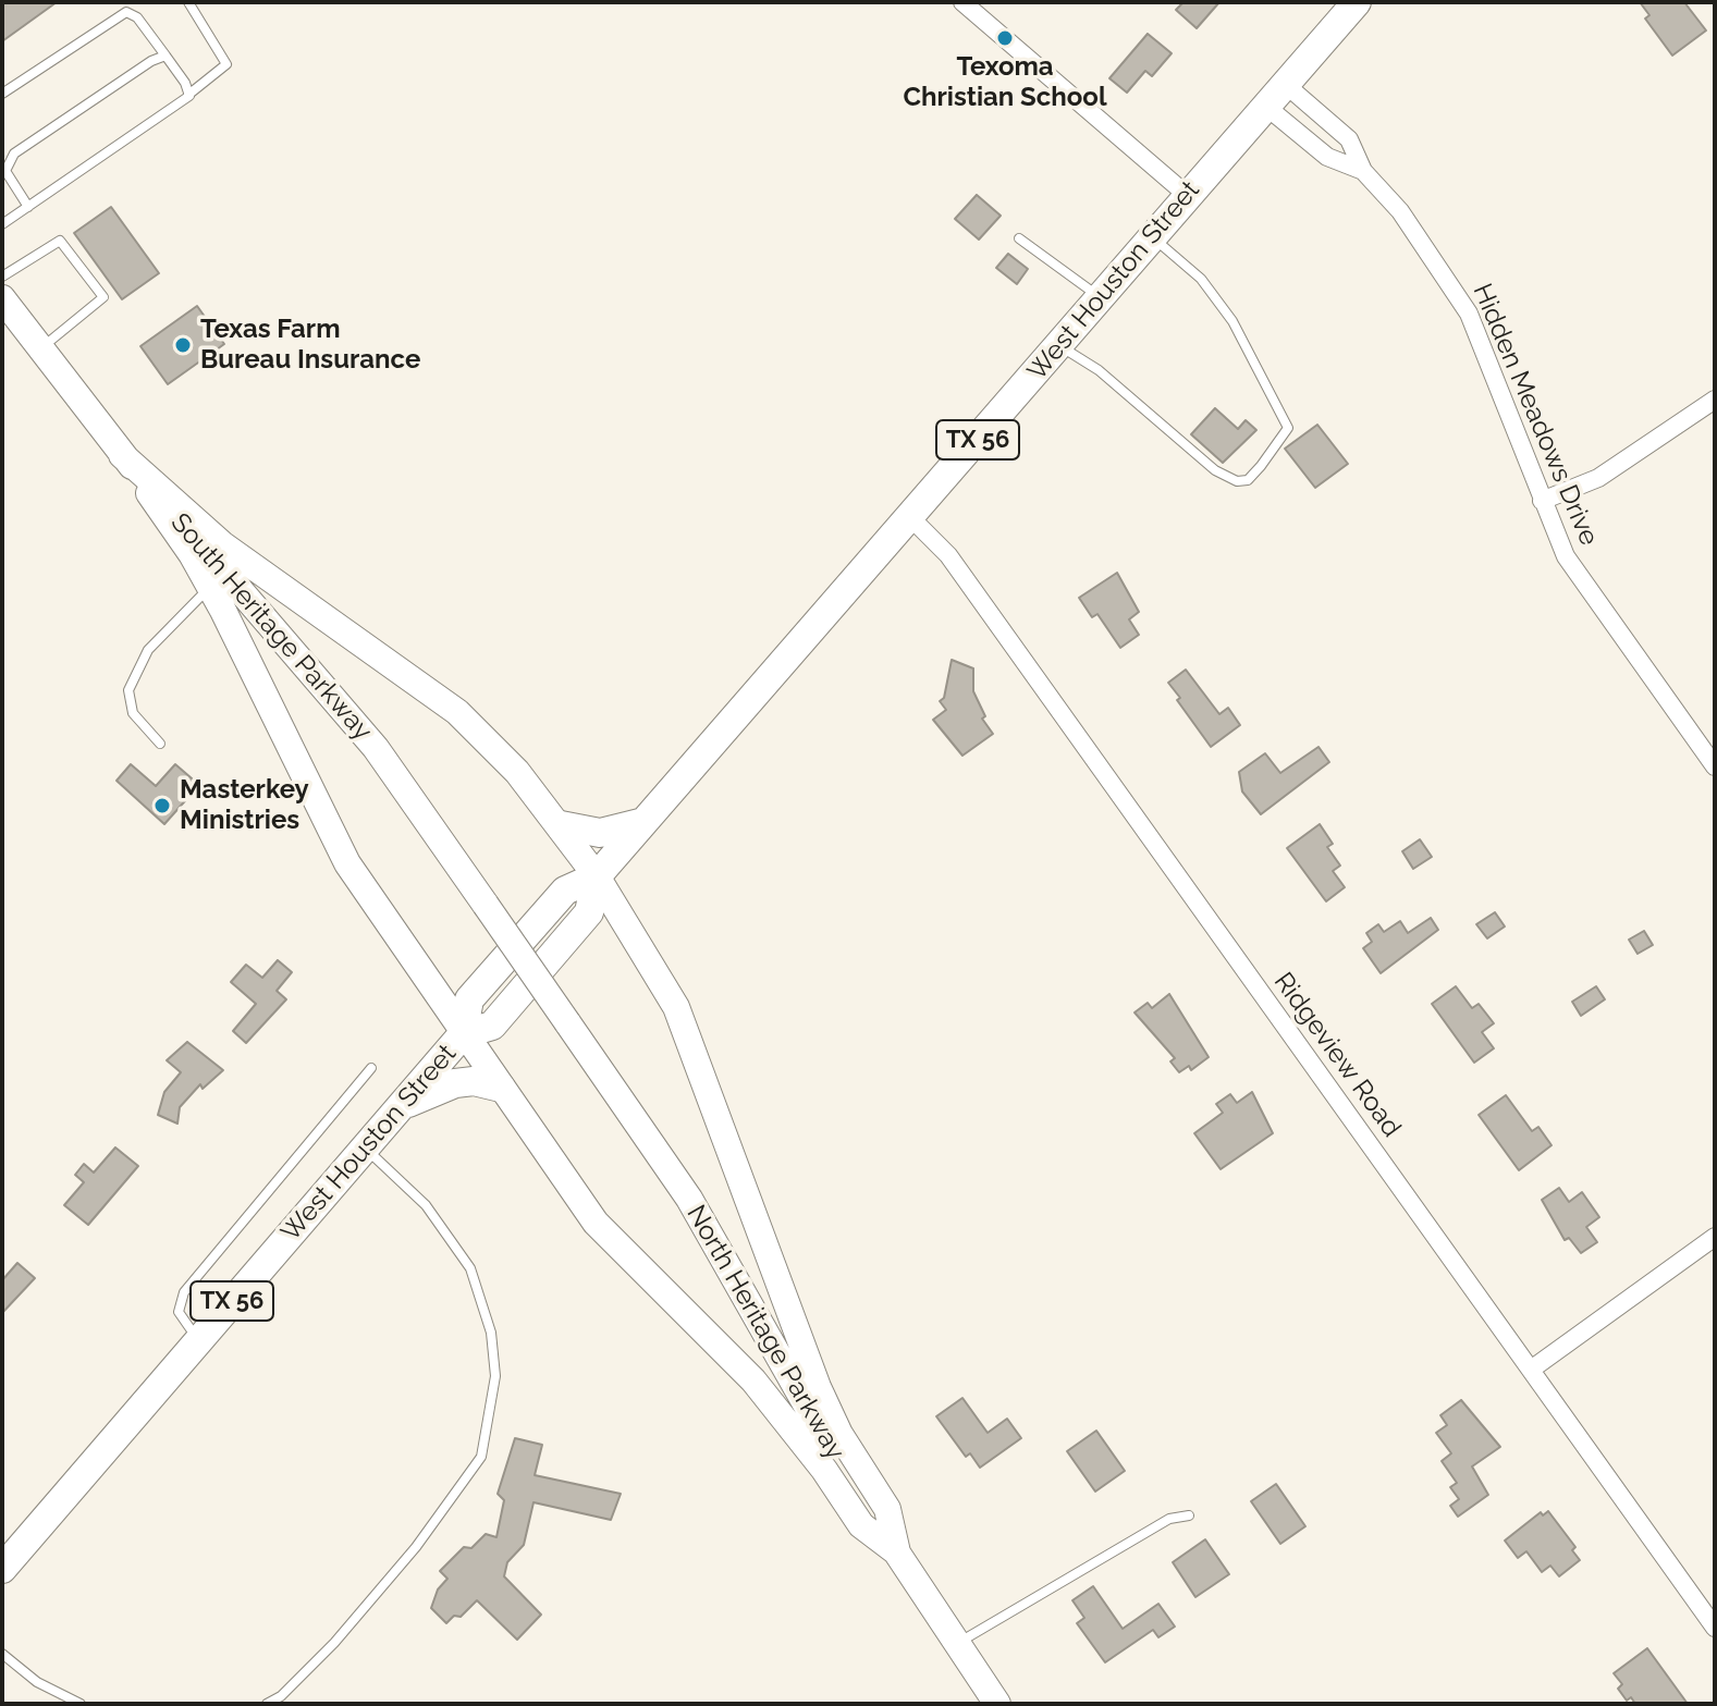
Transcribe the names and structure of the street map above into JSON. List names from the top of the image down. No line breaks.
{"streets":{"main road":["West Houston Street","TX 56","South Heritage Parkway","North Heritage Parkway"],"street":["Hidden Meadows Drive","Ridgeview Road"]},"crossings":[["West Houston Street","Hidden Meadows Drive"],["West Houston Street","Ridgeview Road"],["South Heritage Parkway","North Heritage Parkway"]],"places":["Texoma Christian School","Texas Farm Bureau Insurance","Masterkey Ministries"]}
